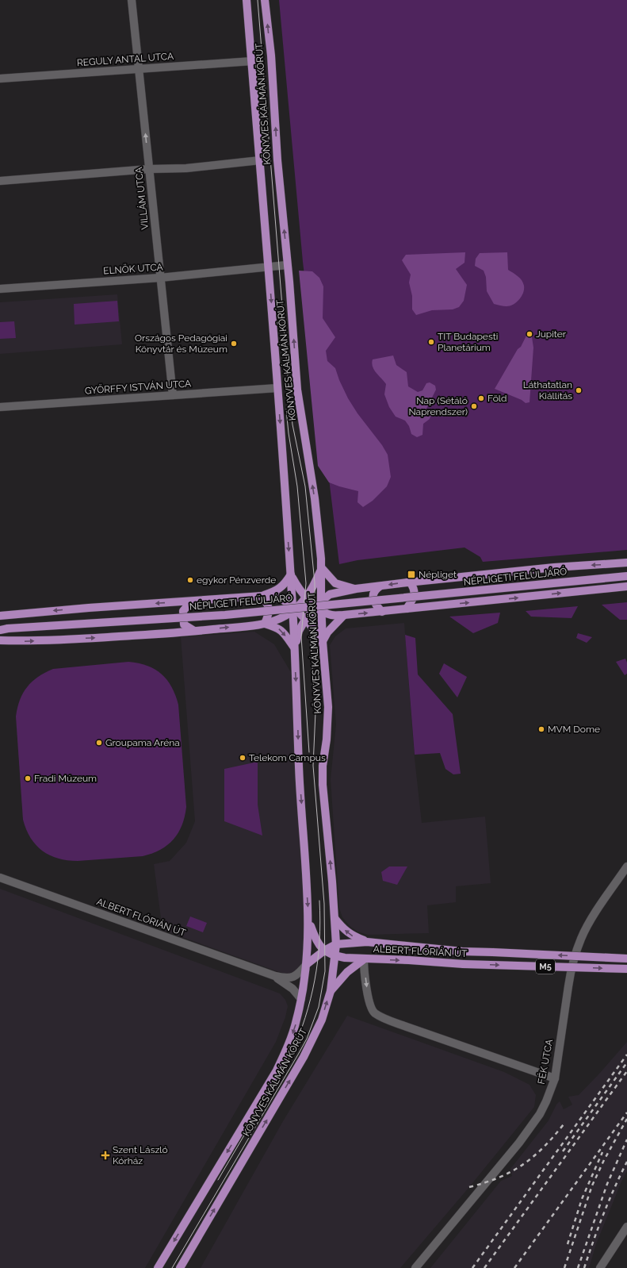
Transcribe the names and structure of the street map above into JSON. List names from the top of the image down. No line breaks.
{"streets":{"main road":["KÖNYVES KÁLMÁN KÖRÚT","NÉPLIGETI FELÜLJÁRÓ","ALBERT FLÓRIÁN ÚT","M5"],"street":["REGULY ANTAL UTCA","VILLÁM UTCA","ELNÖK UTCA","GYŐRFFY ISTVÁN UTCA","FÉK UTCA"]},"crossings":[["REGULY ANTAL UTCA","KÖNYVES KÁLMÁN KÖRÚT"],["REGULY ANTAL UTCA","VILLÁM UTCA"],["KÖNYVES KÁLMÁN KÖRÚT","ELNÖK UTCA"],["KÖNYVES KÁLMÁN KÖRÚT","GYŐRFFY ISTVÁN UTCA"],["KÖNYVES KÁLMÁN KÖRÚT","ALBERT FLÓRIÁN ÚT"],["KÖNYVES KÁLMÁN KÖRÚT","M5"],["VILLÁM UTCA","ELNÖK UTCA"],["VILLÁM UTCA","GYŐRFFY ISTVÁN UTCA"],["ALBERT FLÓRIÁN ÚT","M5"],["ALBERT FLÓRIÁN ÚT","FÉK UTCA"]],"places":{"other":["Jupiter","TIT Budapesti Planetárium","Országos Pedagógiai Könyvtár és Múzeum","Láthatatlan Kiállítás","Föld","Nap (Sétáló Naprendszer)","egykor Pénzverde","MVM Dome","Groupama Aréna","Telekom Campus","Fradi Múzeum"],"transit":["Népliget"],"health":["Szent László Kórház"]}}
